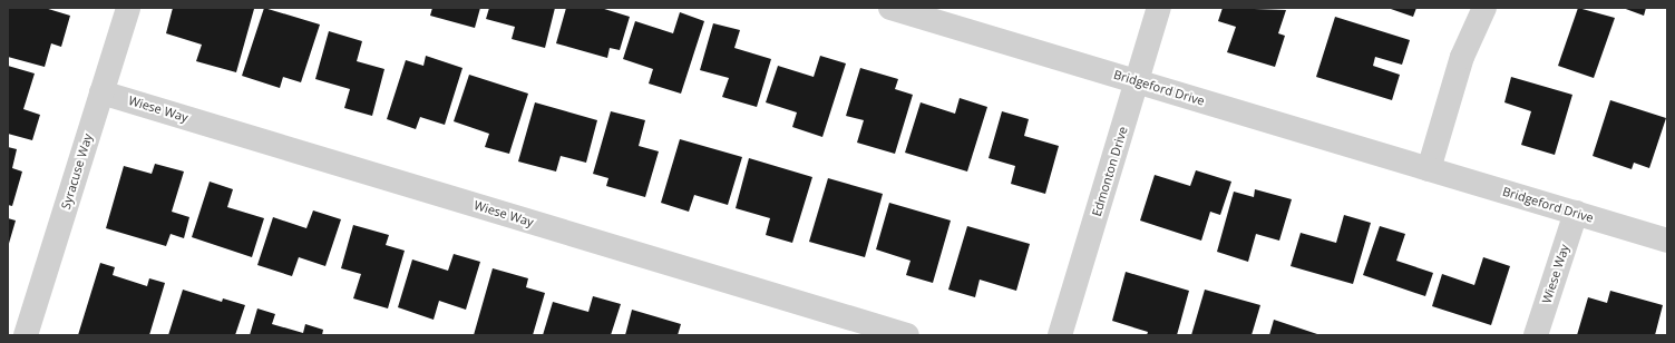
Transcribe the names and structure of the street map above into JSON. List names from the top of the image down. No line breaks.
{"streets":{"street":["Bridgeford Drive","Wiese Way","Syracuse Way","Edmonton Drive"]},"crossings":[["Bridgeford Drive","Wiese Way"],["Bridgeford Drive","Edmonton Drive"],["Wiese Way","Syracuse Way"]]}
